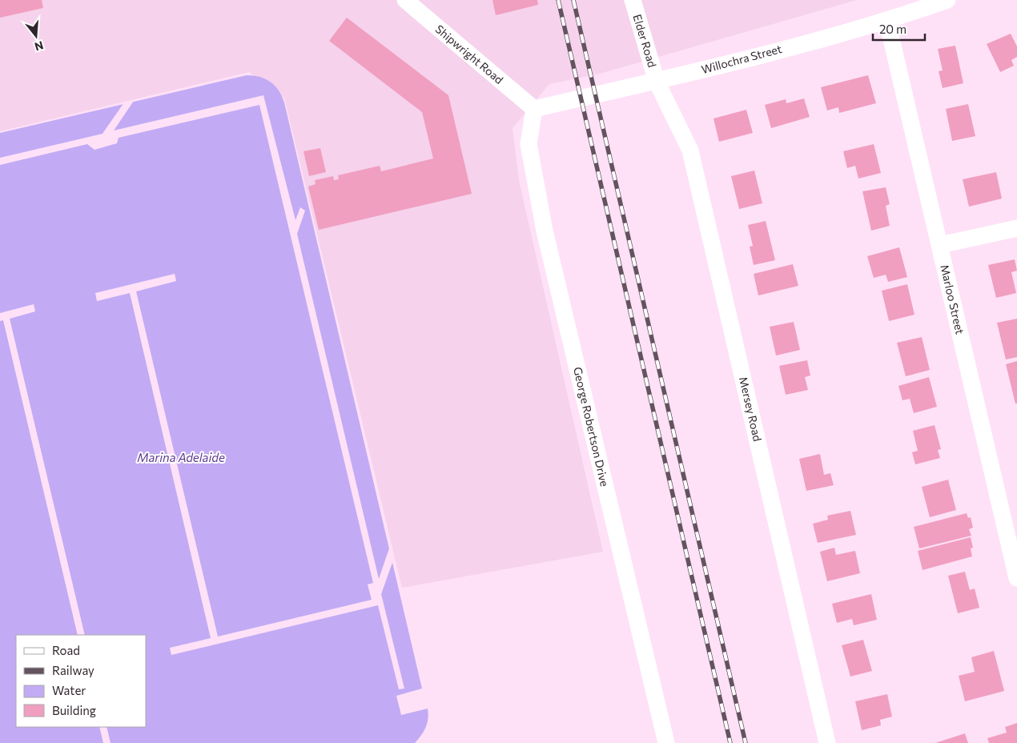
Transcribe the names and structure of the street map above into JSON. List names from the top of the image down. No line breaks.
{"streets":{"street":["Elder Road","Shipwright Road","Willochra Street","Marloo Street","Mersey Road","George Robertson Drive"]},"crossings":[["Elder Road","Willochra Street"],["Elder Road","Mersey Road"],["Shipwright Road","Willochra Street"],["Shipwright Road","George Robertson Drive"],["Willochra Street","Marloo Street"],["Willochra Street","Mersey Road"],["Willochra Street","George Robertson Drive"]],"water":["Marina Adelaide"],"legend":["Road","Railway","Water","Building"],"scale_bar":"20 m","north":"bottom"}
